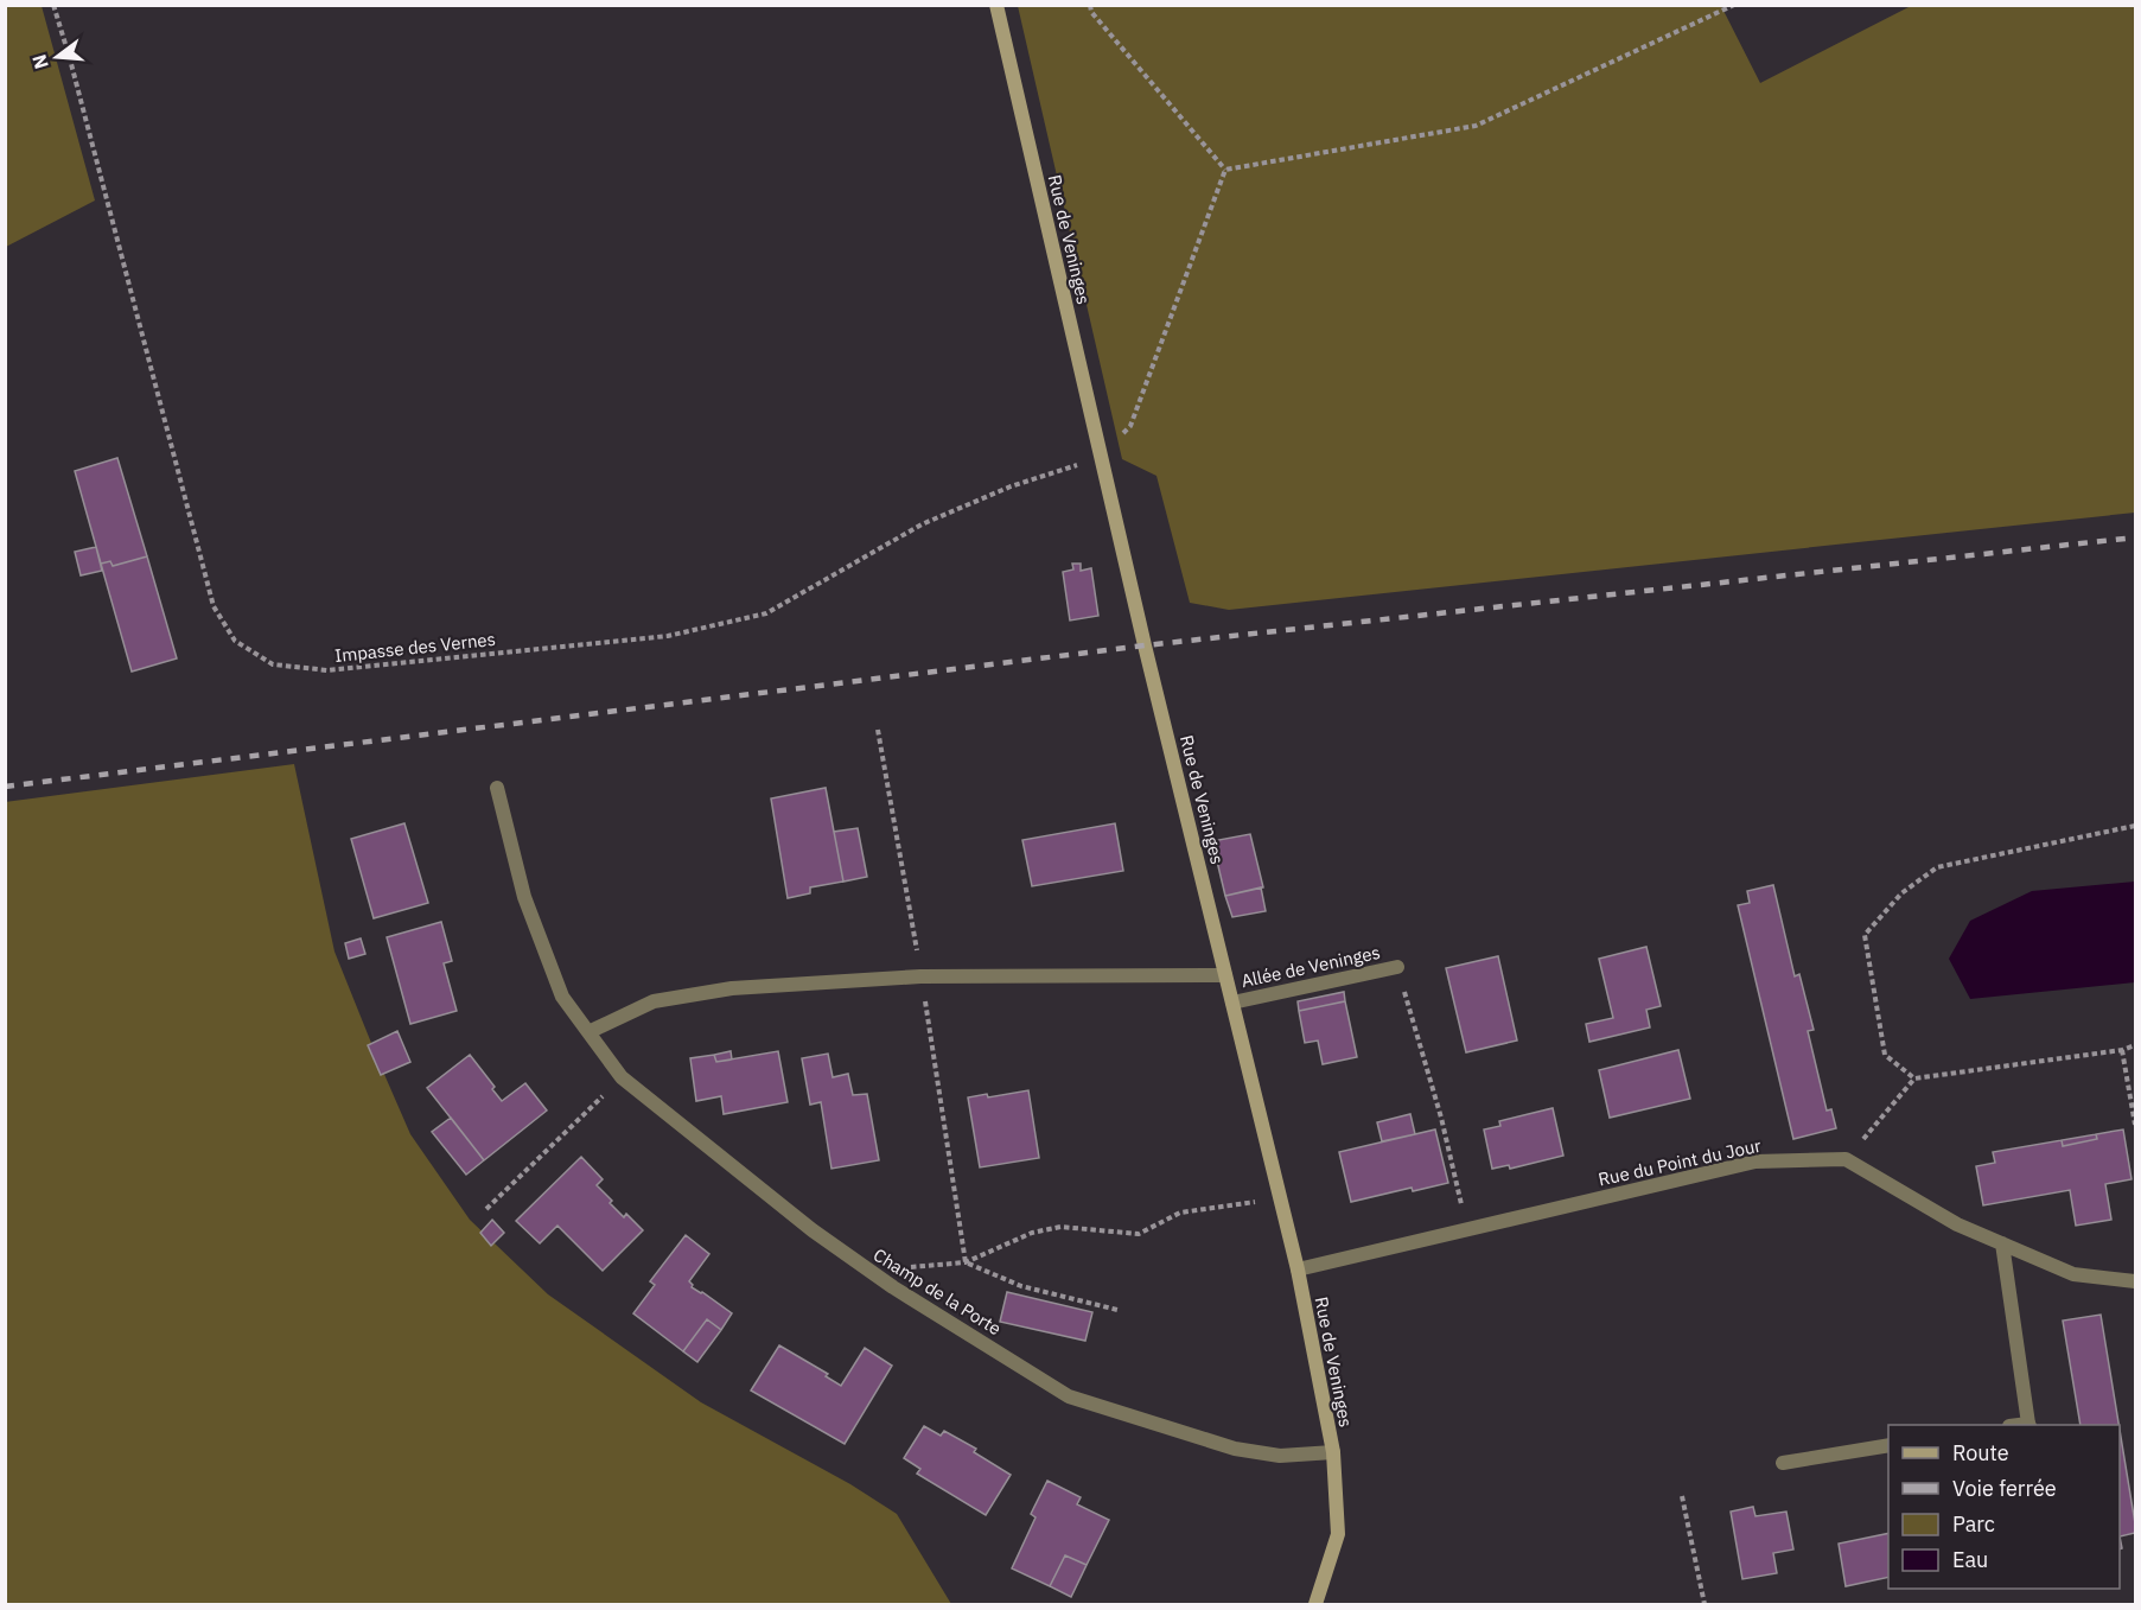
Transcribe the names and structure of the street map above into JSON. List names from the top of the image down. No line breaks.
{"streets":{"street":["Rue de Veninges","Allée de Veninges","Rue du Point du Jour","Champ de la Porte"],"path":["Impasse des Vernes"]},"crossings":[["Rue de Veninges","Impasse des Vernes"],["Rue de Veninges","Allée de Veninges"],["Rue de Veninges","Rue du Point du Jour"],["Rue de Veninges","Champ de la Porte"]],"legend":["Route","Voie ferrée","Parc","Eau"],"north":"left"}
